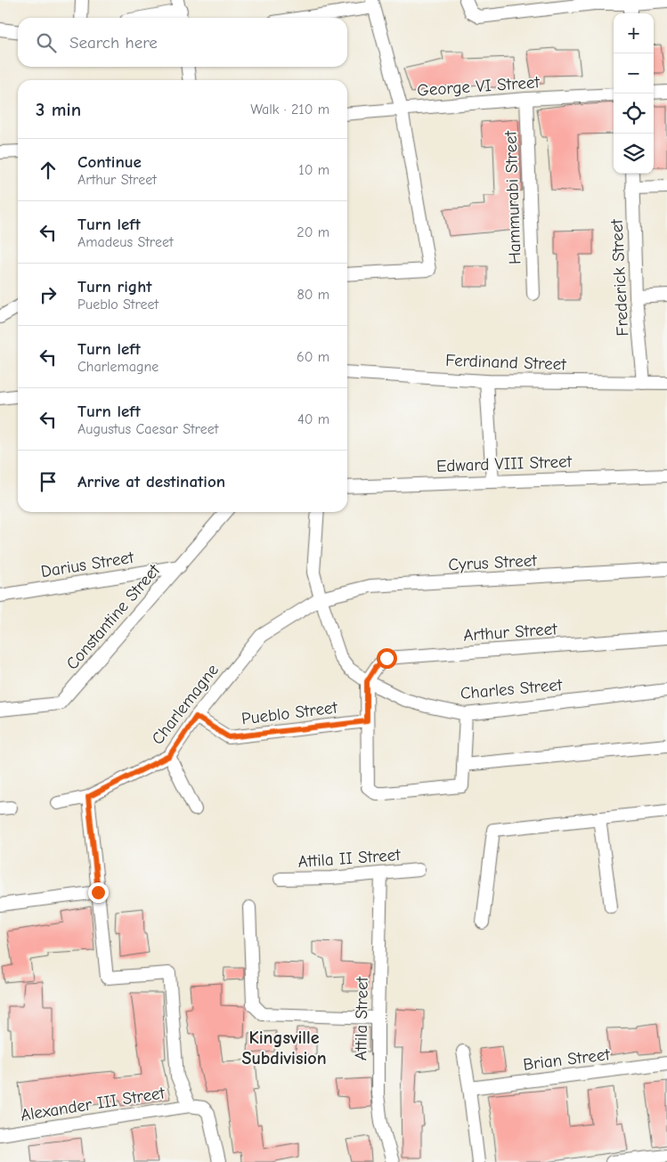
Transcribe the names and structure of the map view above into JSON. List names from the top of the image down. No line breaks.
{"streets":{"street":["George VI Street","Hammurabi Street","Frederick Street","Ferdinand Street","Edward VIII Street","Cyrus Street","Darius Street","Constantine Street","Arthur Street","Charles Street","Charlemagne","Pueblo Street","Attila II Street","Attila Street","Brian Street","Alexander III Street"]},"crossings":[["George VI Street","Hammurabi Street"],["Frederick Street","Ferdinand Street"],["Cyrus Street","Charles Street"],["Cyrus Street","Charlemagne"],["Darius Street","Constantine Street"],["Arthur Street","Charles Street"],["Charles Street","Charlemagne"],["Charlemagne","Pueblo Street"],["Attila II Street","Attila Street"]],"districts":["Kingsville Subdivision"],"page":{"map_buttons":["+","−"],"search":"Search here","heading":["3 min","Walk · 210 m"],"list":[["Continue","Arthur Street","10 m"],["Turn left","Amadeus Street","20 m"],["Turn right","Pueblo Street","80 m"],["Turn left","Charlemagne","60 m"],["Turn left","Augustus Caesar Street","40 m"],"Arrive at destination"]}}
